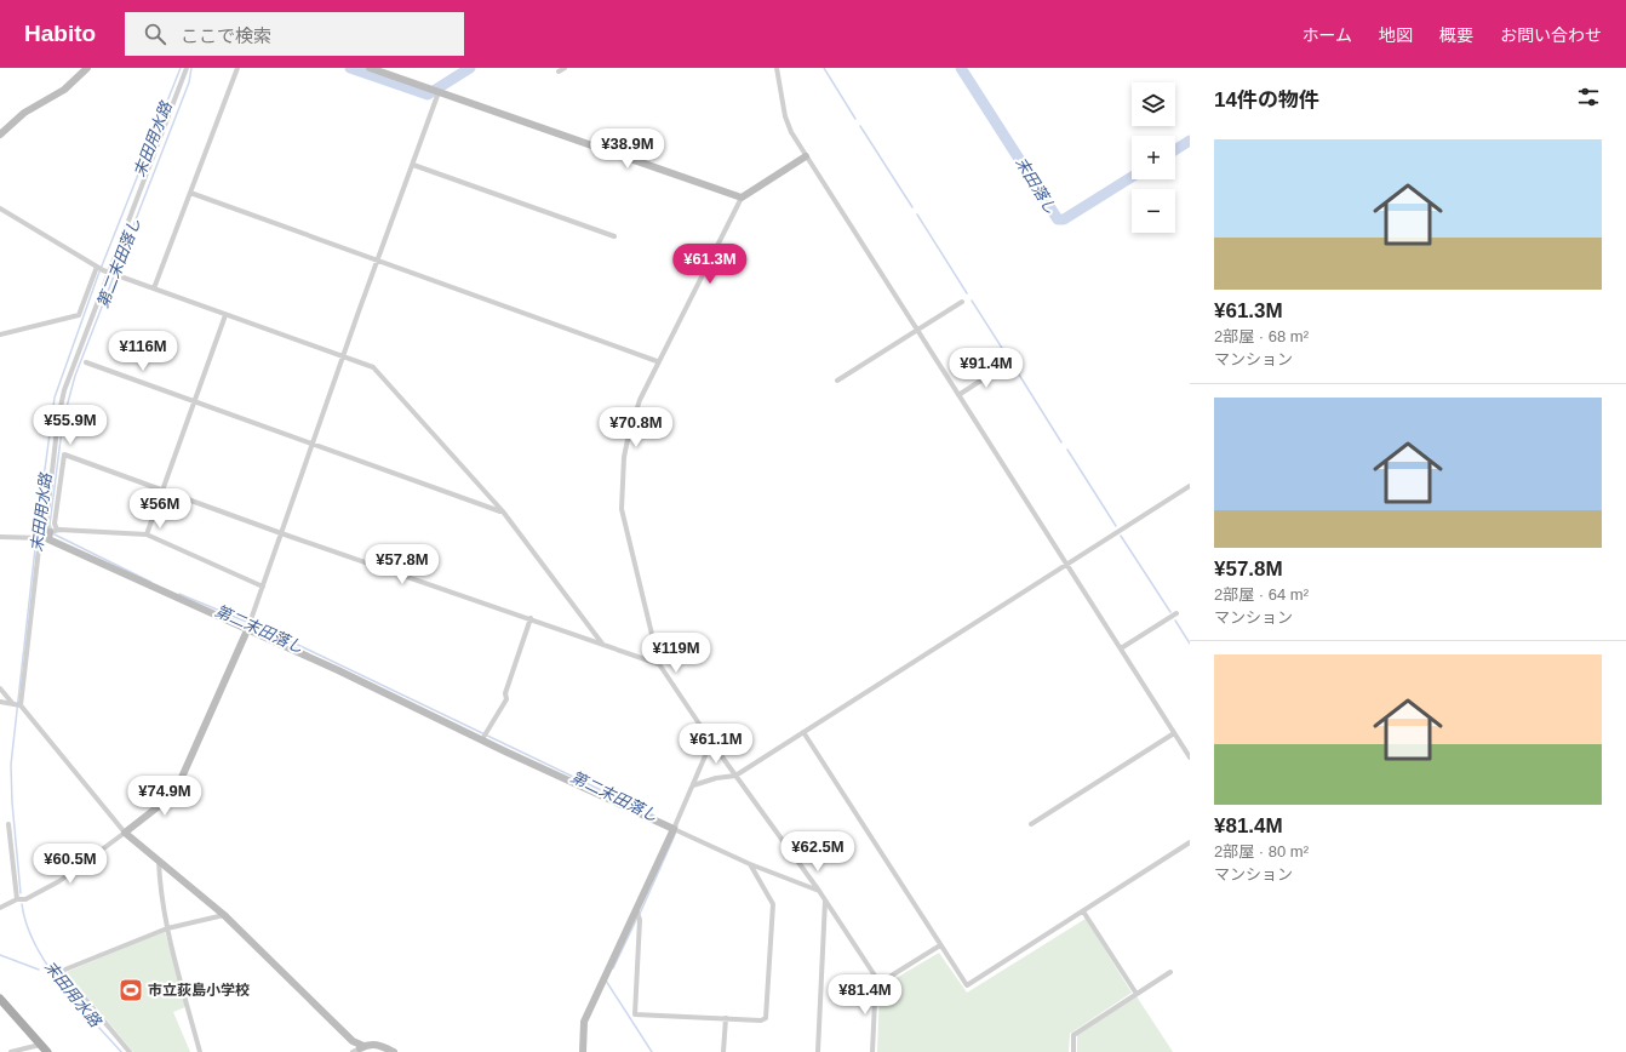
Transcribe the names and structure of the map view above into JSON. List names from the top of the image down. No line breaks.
{"water":["末田用水路","末田落し","第二末田落し"],"places":{"sports":["市立荻島小学校"]},"page":{"header":"Habito","search":"ここで検索","nav":["ホーム","地図","概要","お問い合わせ"],"heading":"14件の物件","map_buttons":["+","−"],"list":[{"name":"¥61.3M","note":"2部屋 · 68 m² · マンション"},{"name":"¥57.8M","note":"2部屋 · 64 m² · マンション"},{"name":"¥81.4M","note":"2部屋 · 80 m² · マンション"}],"price":["¥38.9M","¥61.3M","¥116M","¥91.4M","¥55.9M","¥70.8M","¥56M","¥57.8M","¥119M","¥61.1M","¥74.9M","¥62.5M","¥60.5M","¥81.4M"]}}
